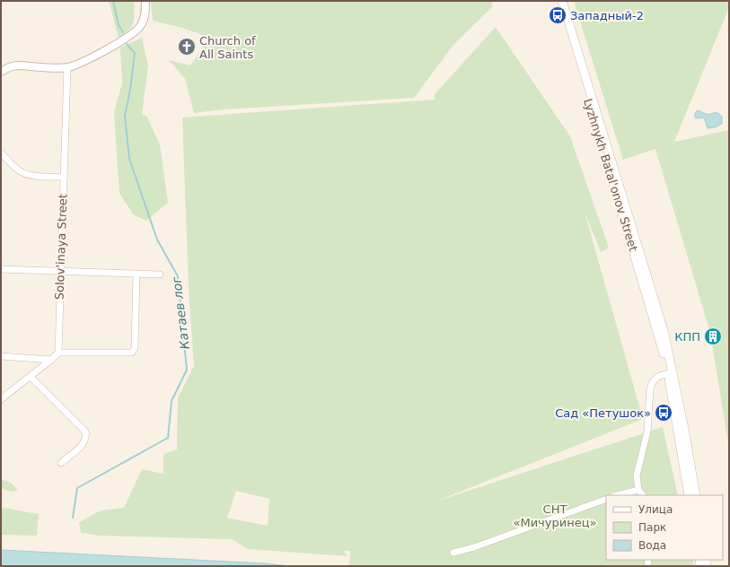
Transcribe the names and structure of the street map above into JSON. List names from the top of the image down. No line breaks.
{"streets":{"main road":["Lyzhnykh Batal'onov Street"],"street":["Solov'inaya Street"]},"water":["Катаев лог"],"parks":["СНТ «Мичуринец»"],"places":{"bus stop":["Западный-2","Сад «Петушок»"],"church":["Church of All Saints"],"building":["КПП"]},"legend":["Улица","Парк","Вода"]}
